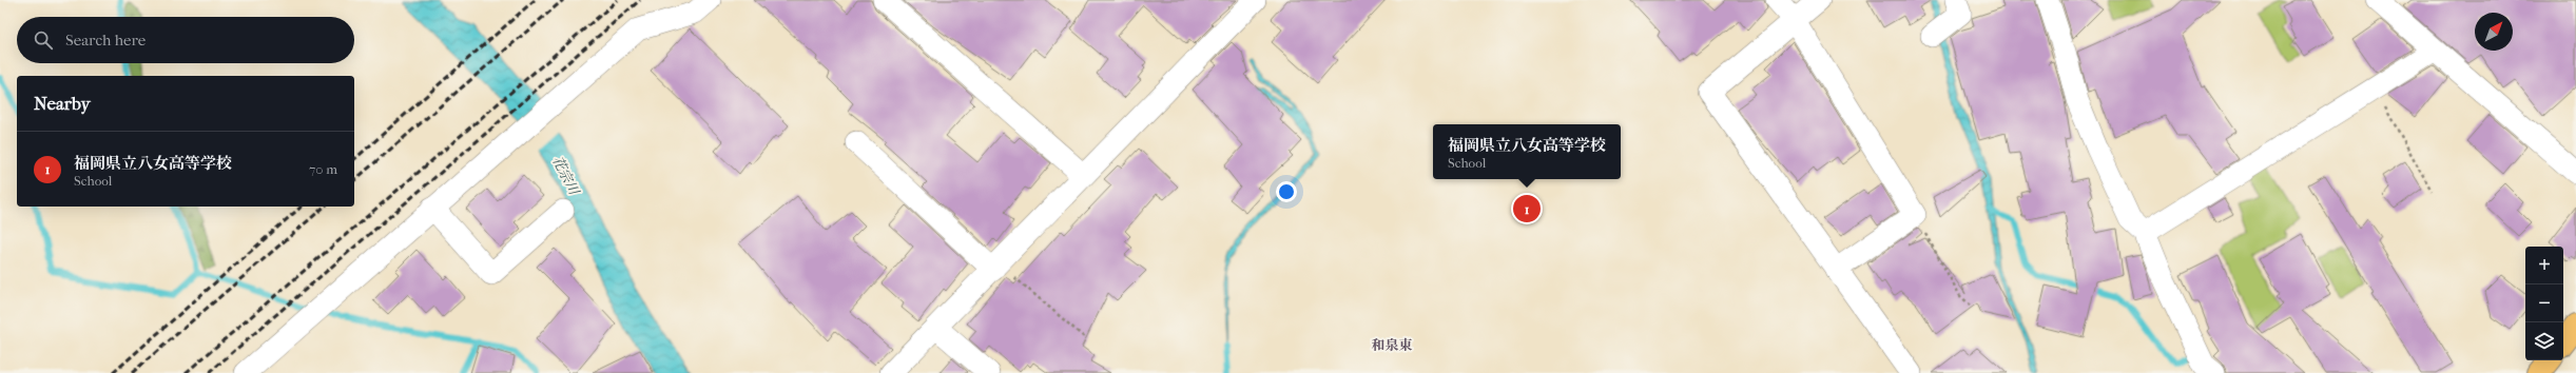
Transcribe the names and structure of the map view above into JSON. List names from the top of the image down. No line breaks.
{"districts":["和泉東"],"water":["花宗川"],"north":"top right","page":{"search":"Search here","heading":"Nearby","popup":["福岡県立八女高等学校","School"],"list":[{"mark":"1","name":"福岡県立八女高等学校","note":"School","value":"70 m"}],"pins":"1","map_buttons":["+","−"]}}
